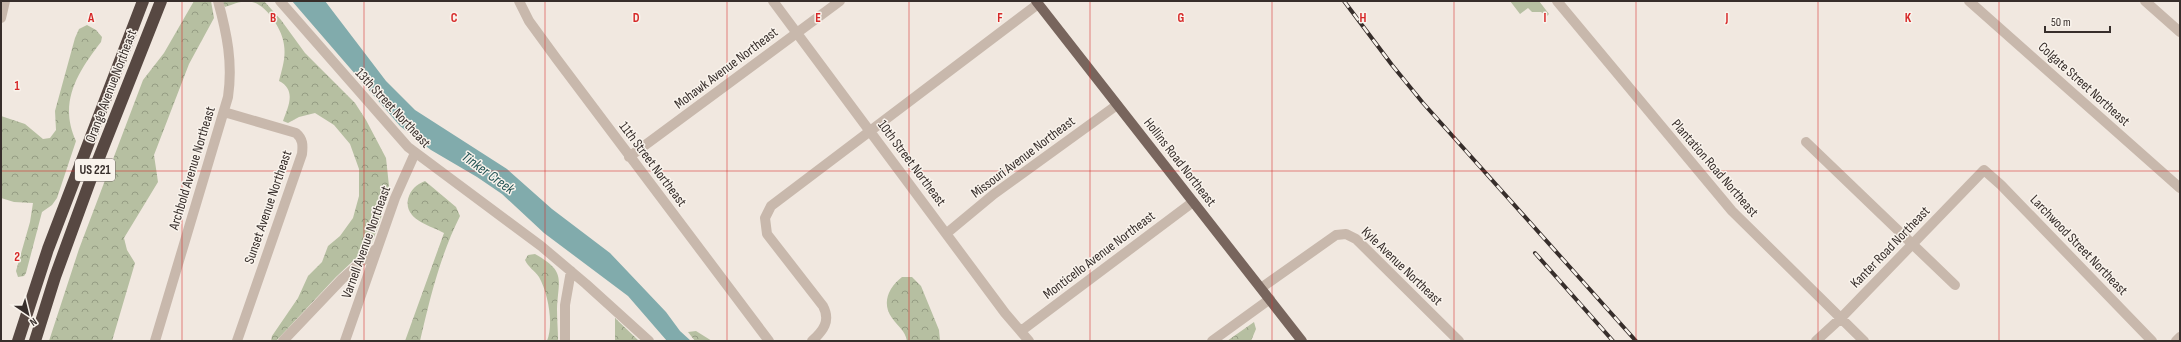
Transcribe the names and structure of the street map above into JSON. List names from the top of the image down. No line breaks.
{"streets":{"highway":["Orange Avenue Northeast","US 221"],"main road":["Hollins Road Northeast"],"street":["Mohawk Avenue Northeast","Colgate Street Northeast","13th Street Northeast","Missouri Avenue Northeast","10th Street Northeast","11th Street Northeast","Archbold Avenue Northeast","Plantation Road Northeast","Sunset Avenue Northeast","Varnell Avenue Northeast","Larchwood Street Northeast","Kanter Road Northeast","Monticello Avenue Northeast","Kyle Avenue Northeast"]},"crossings":[["Mohawk Avenue Northeast","10th Street Northeast"],["Mohawk Avenue Northeast","11th Street Northeast"],["13th Street Northeast","Varnell Avenue Northeast"],["Missouri Avenue Northeast","Hollins Road Northeast"],["Missouri Avenue Northeast","10th Street Northeast"],["Hollins Road Northeast","Monticello Avenue Northeast"],["Hollins Road Northeast","Kyle Avenue Northeast"],["10th Street Northeast","Monticello Avenue Northeast"],["Archbold Avenue Northeast","Sunset Avenue Northeast"],["Plantation Road Northeast","Kanter Road Northeast"],["Larchwood Street Northeast","Kanter Road Northeast"]],"water":["Tinker Creek"],"scale_bar":"50 m","north":"bottom right","grid":{"columns":["A","B","C","D","E","F","G","H","I","J","K"],"rows":["1","2"]}}
